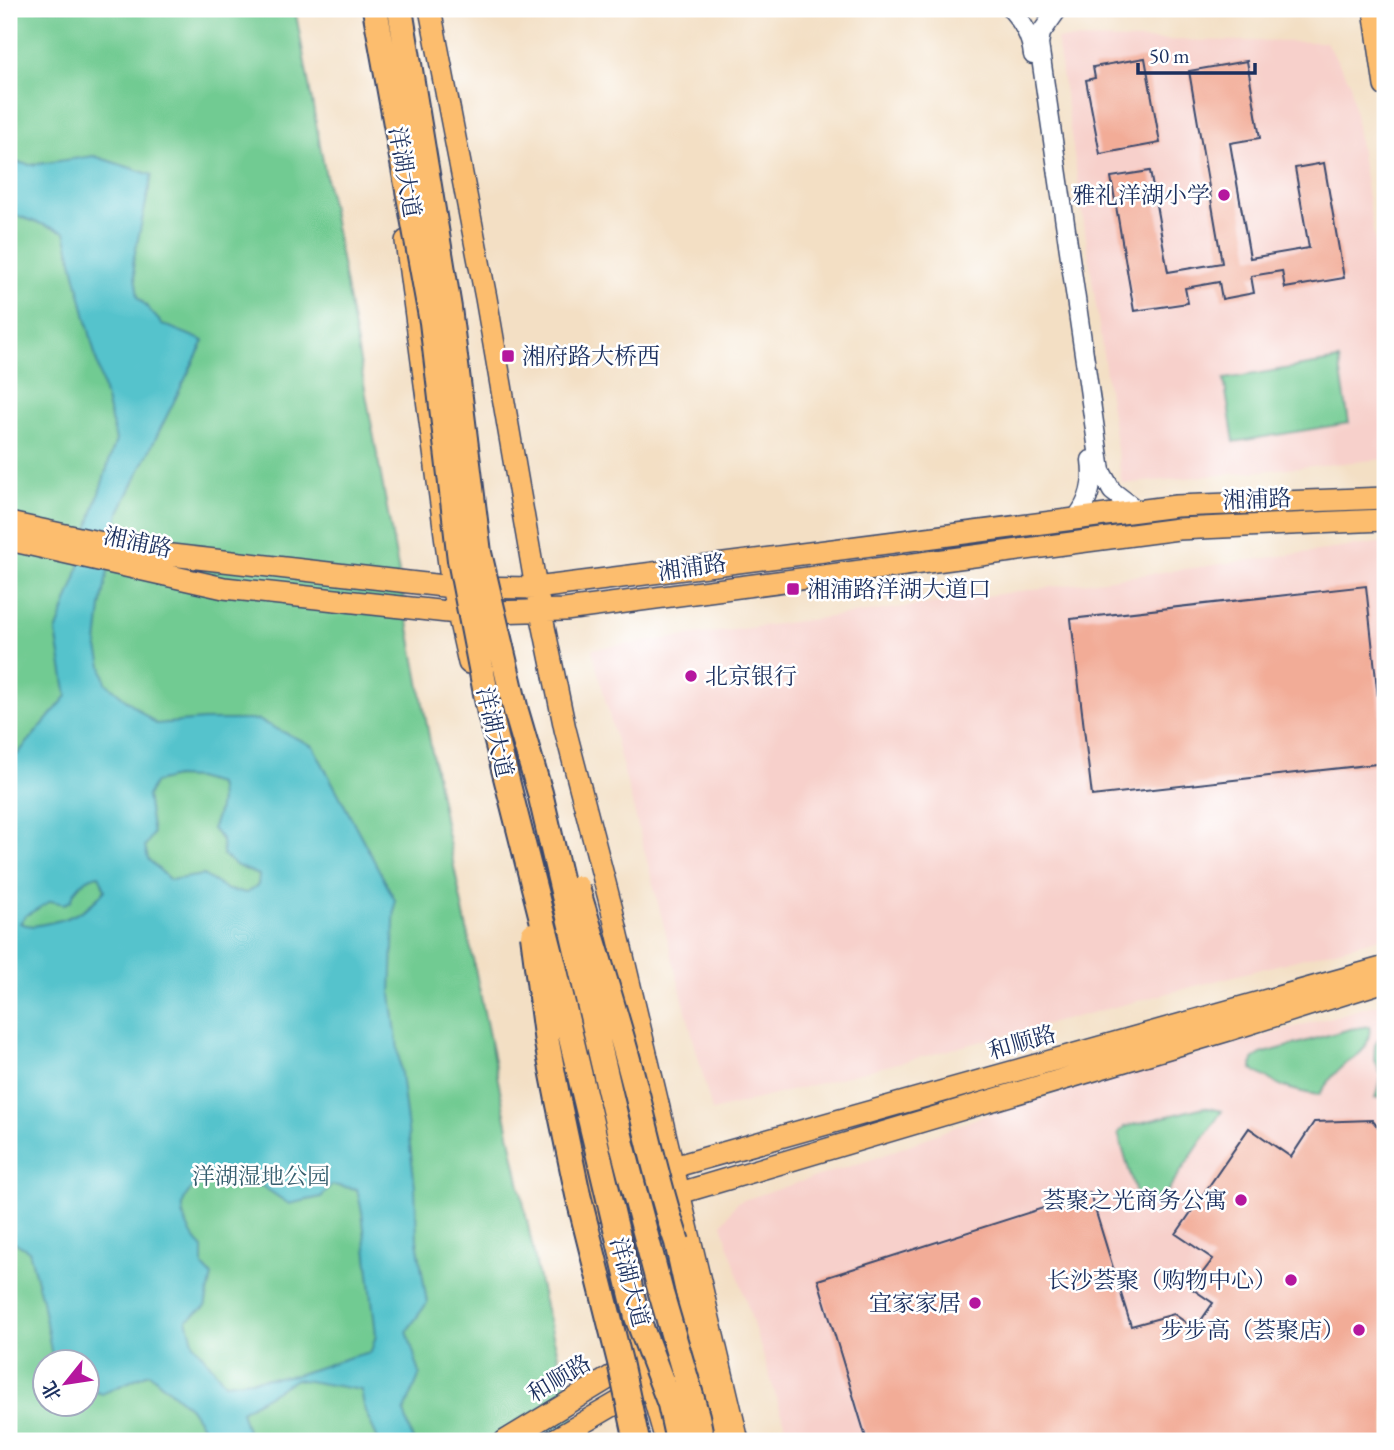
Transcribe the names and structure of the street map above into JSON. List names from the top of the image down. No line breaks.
{"streets":{"highway":["洋湖大道"],"main road":["湘浦路","和顺路"]},"parks":["洋湖湿地公园"],"places":{"other":["雅礼洋湖小学","北京银行","荟聚之光商务公寓","长沙荟聚（购物中心）","宜家家居","步步高（荟聚店）"],"transit":["湘府路大桥西","湘浦路洋湖大道口"]},"scale_bar":"50 m","north":"bottom left"}
